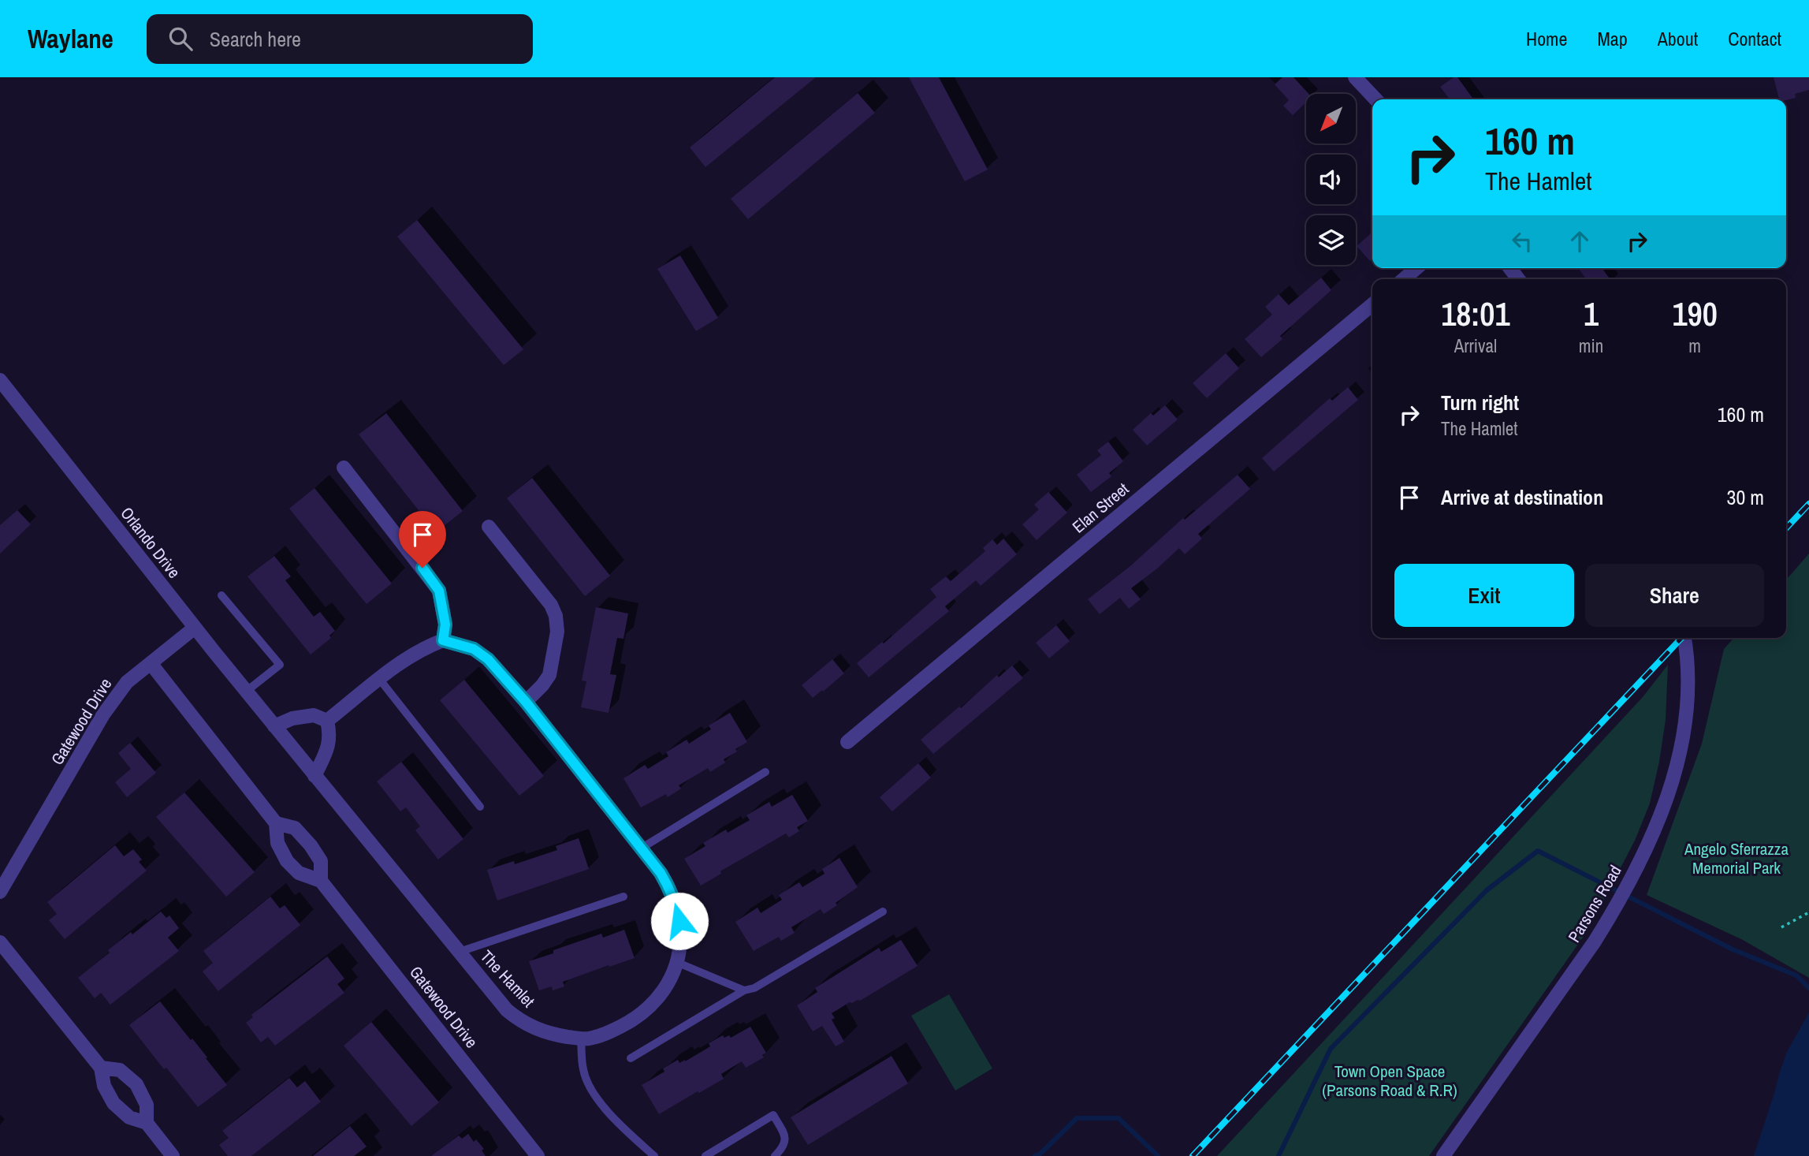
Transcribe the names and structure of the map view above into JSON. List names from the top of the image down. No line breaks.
{"streets":{"street":["Elan Street","Orlando Drive","Gatewood Drive","Parsons Road","The Hamlet"]},"crossings":[["Orlando Drive","Gatewood Drive"],["Orlando Drive","The Hamlet"]],"parks":["Angelo Sferrazza Memorial Park","Town Open Space (Parsons Road & R.R)"],"north":"bottom left","page":{"header":"Waylane","search":"Search here","nav":["Home","Map","About","Contact"],"turn":["160 m","The Hamlet"],"eta":["18:01","Arrival","1","min","190","m"],"list":[{"name":"Turn right","note":"The Hamlet","value":"160 m"},{"name":"Arrive at destination","value":"30 m"}],"buttons":["Exit","Share"]}}
